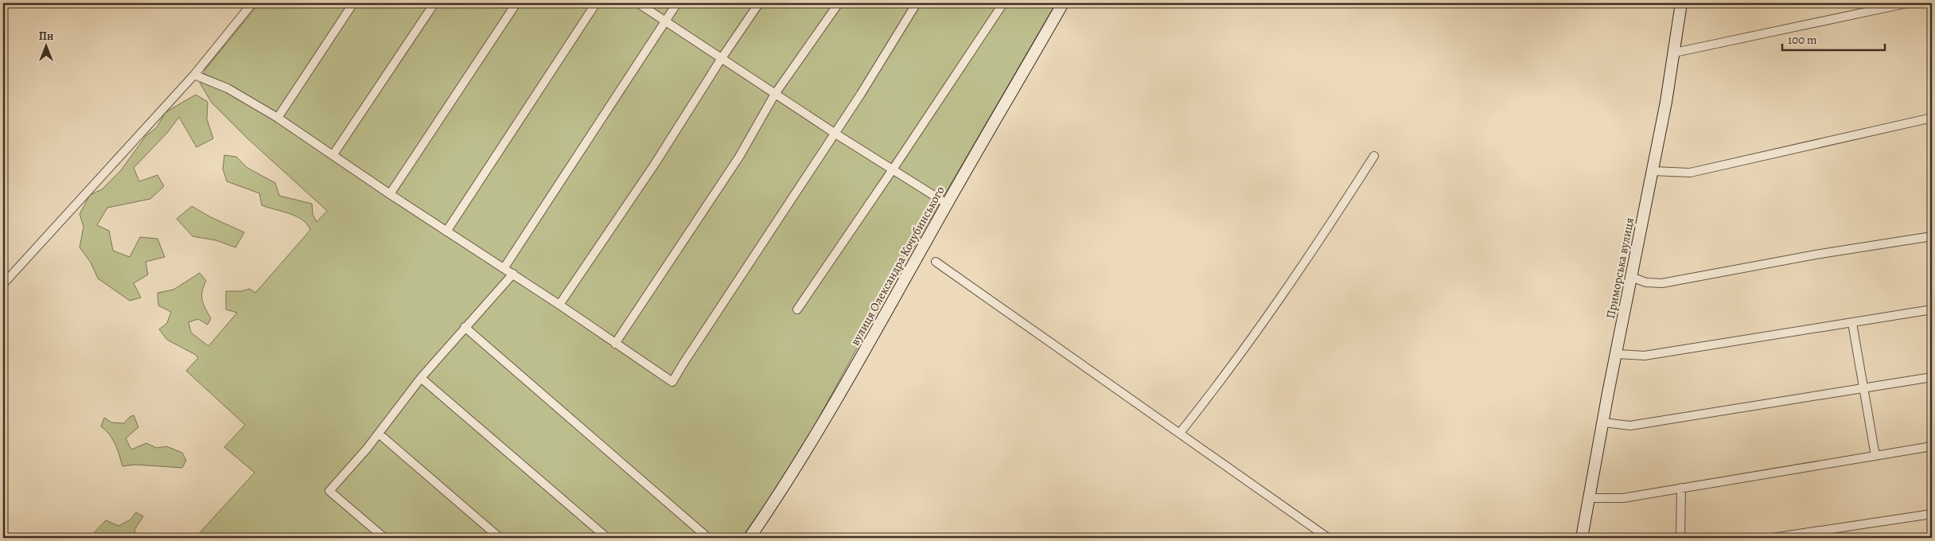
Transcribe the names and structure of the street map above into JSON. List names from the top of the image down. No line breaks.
{"streets":{"street":["вулиця Олександра Кочубинського","Приморська вулиця"]},"scale_bar":"100 m","north":"top"}
